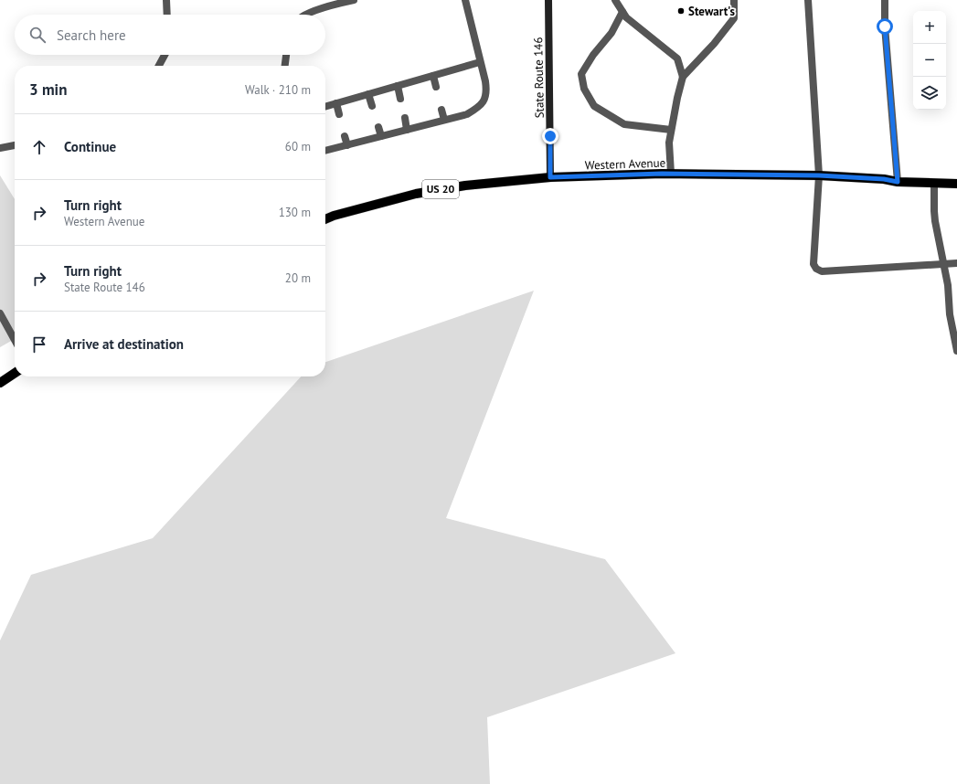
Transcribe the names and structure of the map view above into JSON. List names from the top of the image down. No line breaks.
{"streets":{"main road":["State Route 146","Western Avenue","US 20"]},"crossings":[["State Route 146","Western Avenue"]],"places":["Stewart's"],"page":{"map_buttons":["+","−"],"search":"Search here","heading":["3 min","Walk · 210 m"],"list":[["Continue","60 m"],["Turn right","Western Avenue","130 m"],["Turn right","State Route 146","20 m"],"Arrive at destination"]}}
